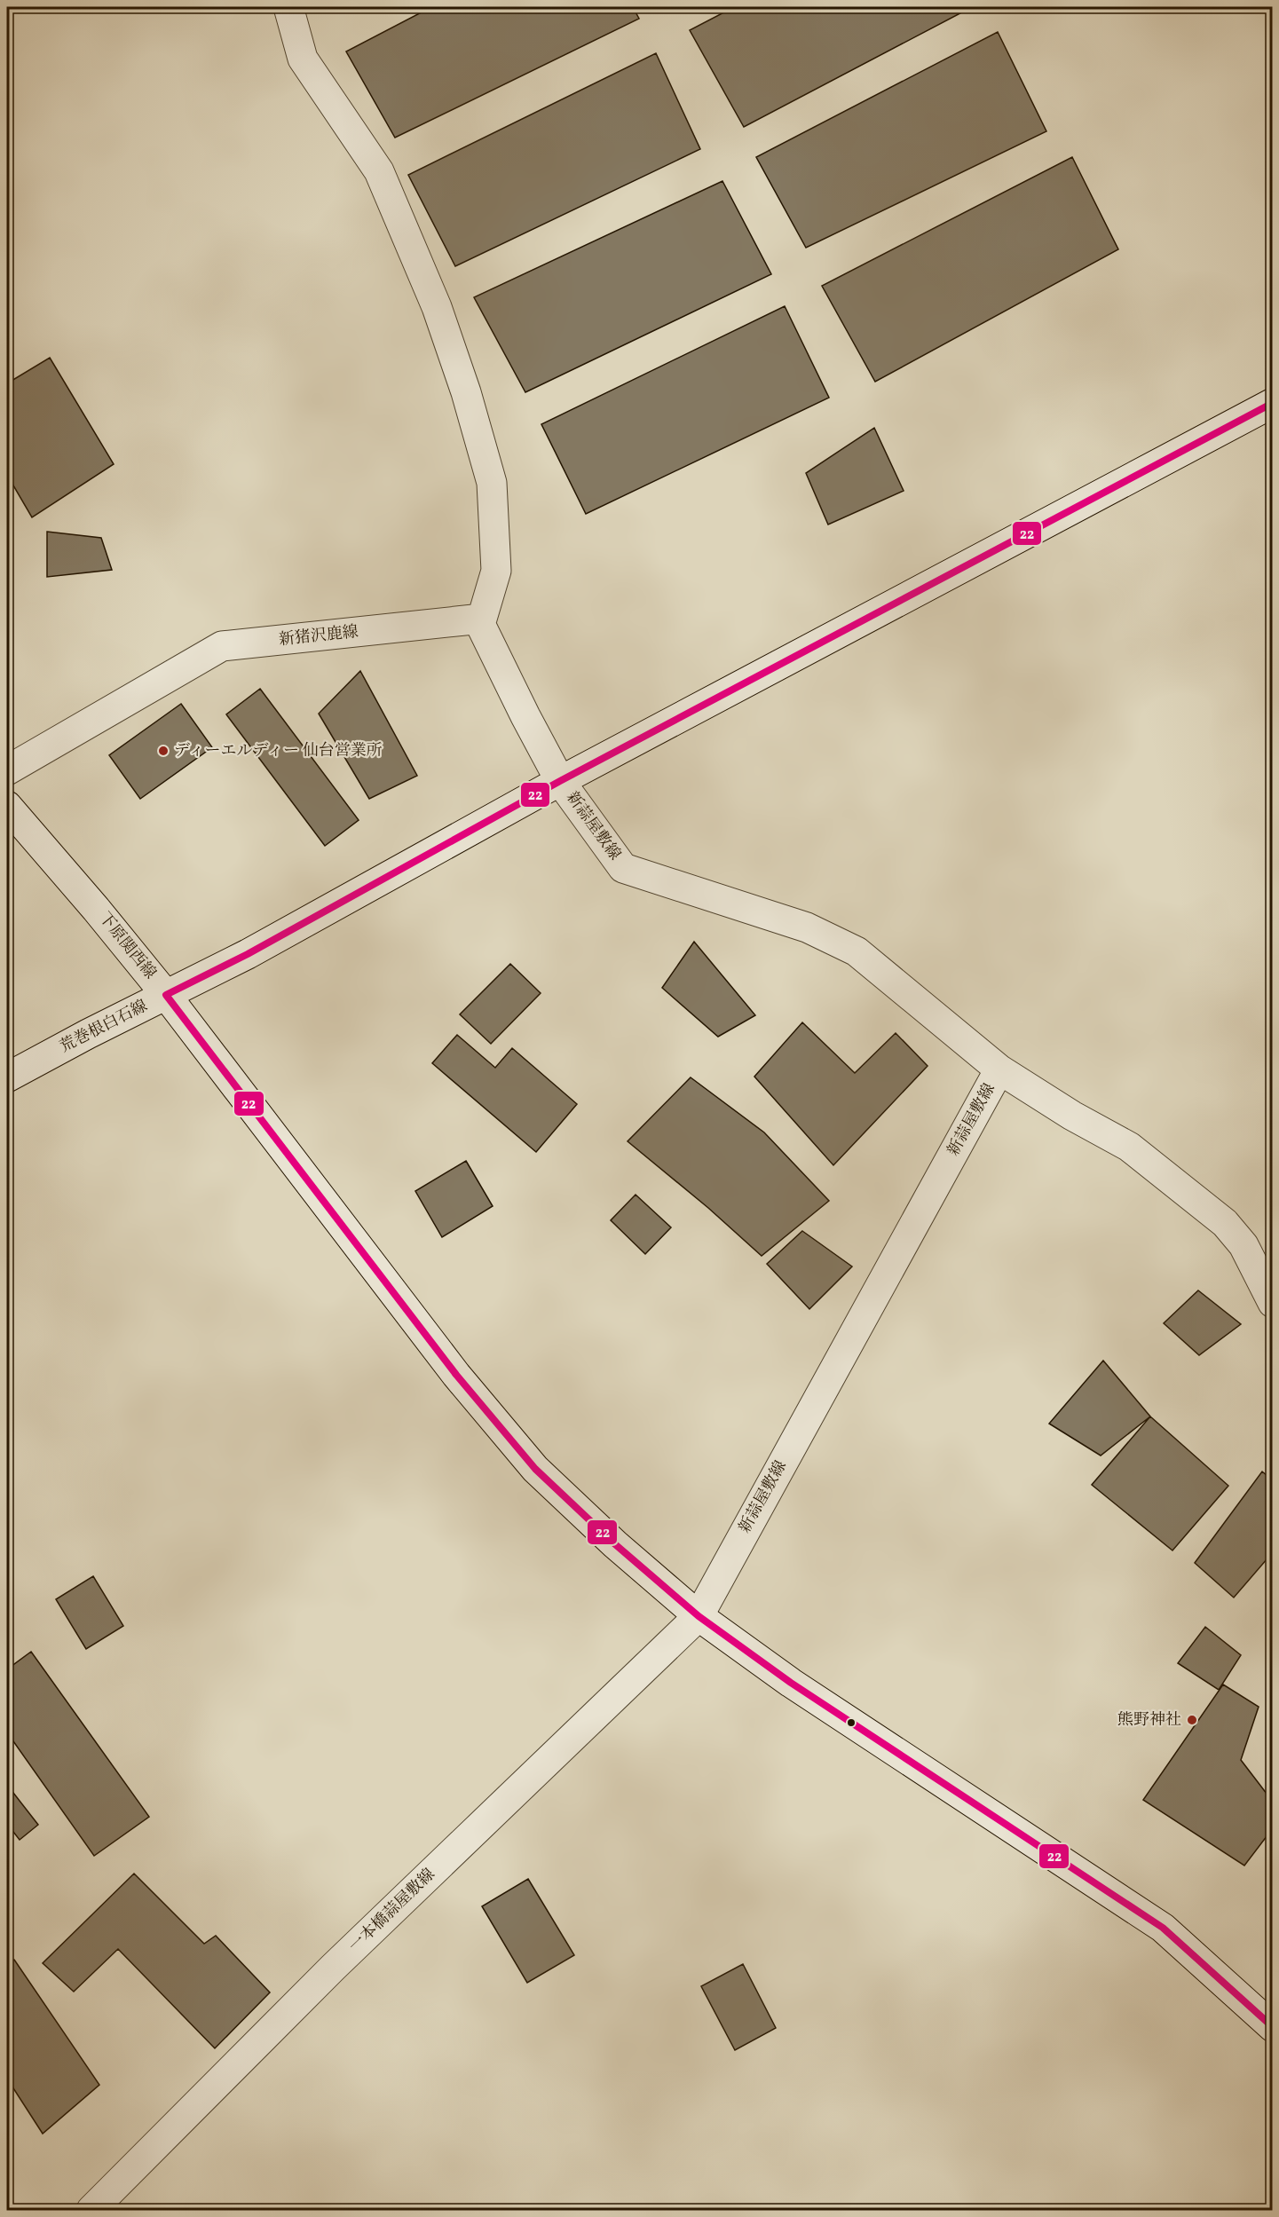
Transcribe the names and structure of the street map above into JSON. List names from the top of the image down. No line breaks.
{"streets":{"street":["新猪沢鹿線","新蒜屋敷線","下原関西線","荒巻根白石線","一本橋蒜屋敷線"]},"crossings":[["新蒜屋敷線","下原関西線"],["新蒜屋敷線","荒巻根白石線"],["新蒜屋敷線","一本橋蒜屋敷線"],["下原関西線","荒巻根白石線"],["下原関西線","一本橋蒜屋敷線"]],"places":["ディーエルディー 仙台営業所","熊野神社"],"lines":["transit line 22"]}
